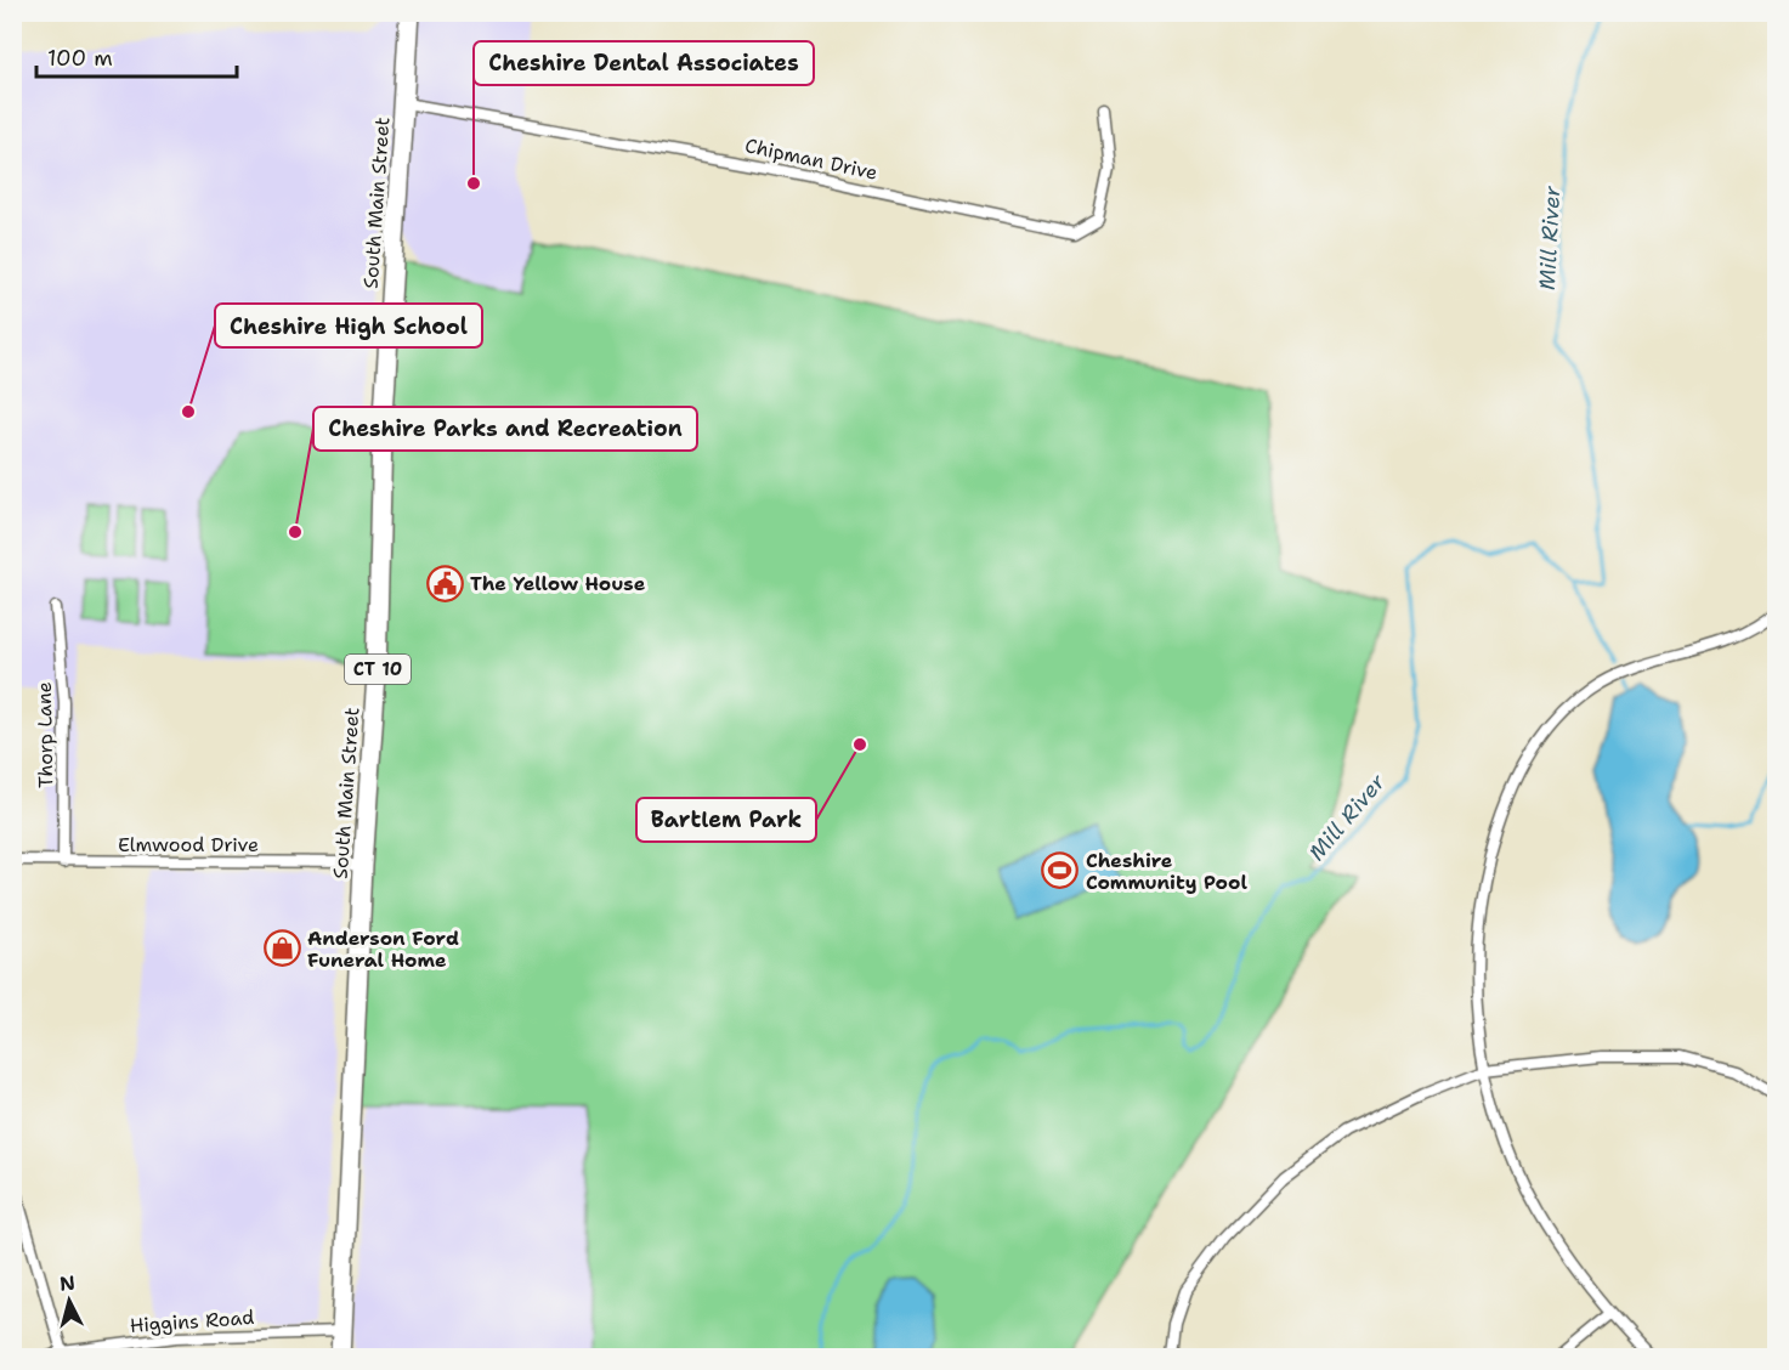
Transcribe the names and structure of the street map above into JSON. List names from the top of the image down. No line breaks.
{"streets":{"highway":["South Main Street","CT 10"],"street":["Chipman Drive","Thorp Lane","Elmwood Drive","Higgins Road"]},"crossings":[["Chipman Drive","South Main Street"],["South Main Street","Elmwood Drive"],["South Main Street","Higgins Road"],["Thorp Lane","Elmwood Drive"]],"water":["Mill River"],"places":{"other":["Cheshire Dental Associates","Cheshire High School","Cheshire Parks and Recreation","Bartlem Park"],"public building":["The Yellow House"],"sports":["Cheshire Community Pool"],"shop":["Anderson Ford Funeral Home"]},"scale_bar":"100 m","north":"top"}
